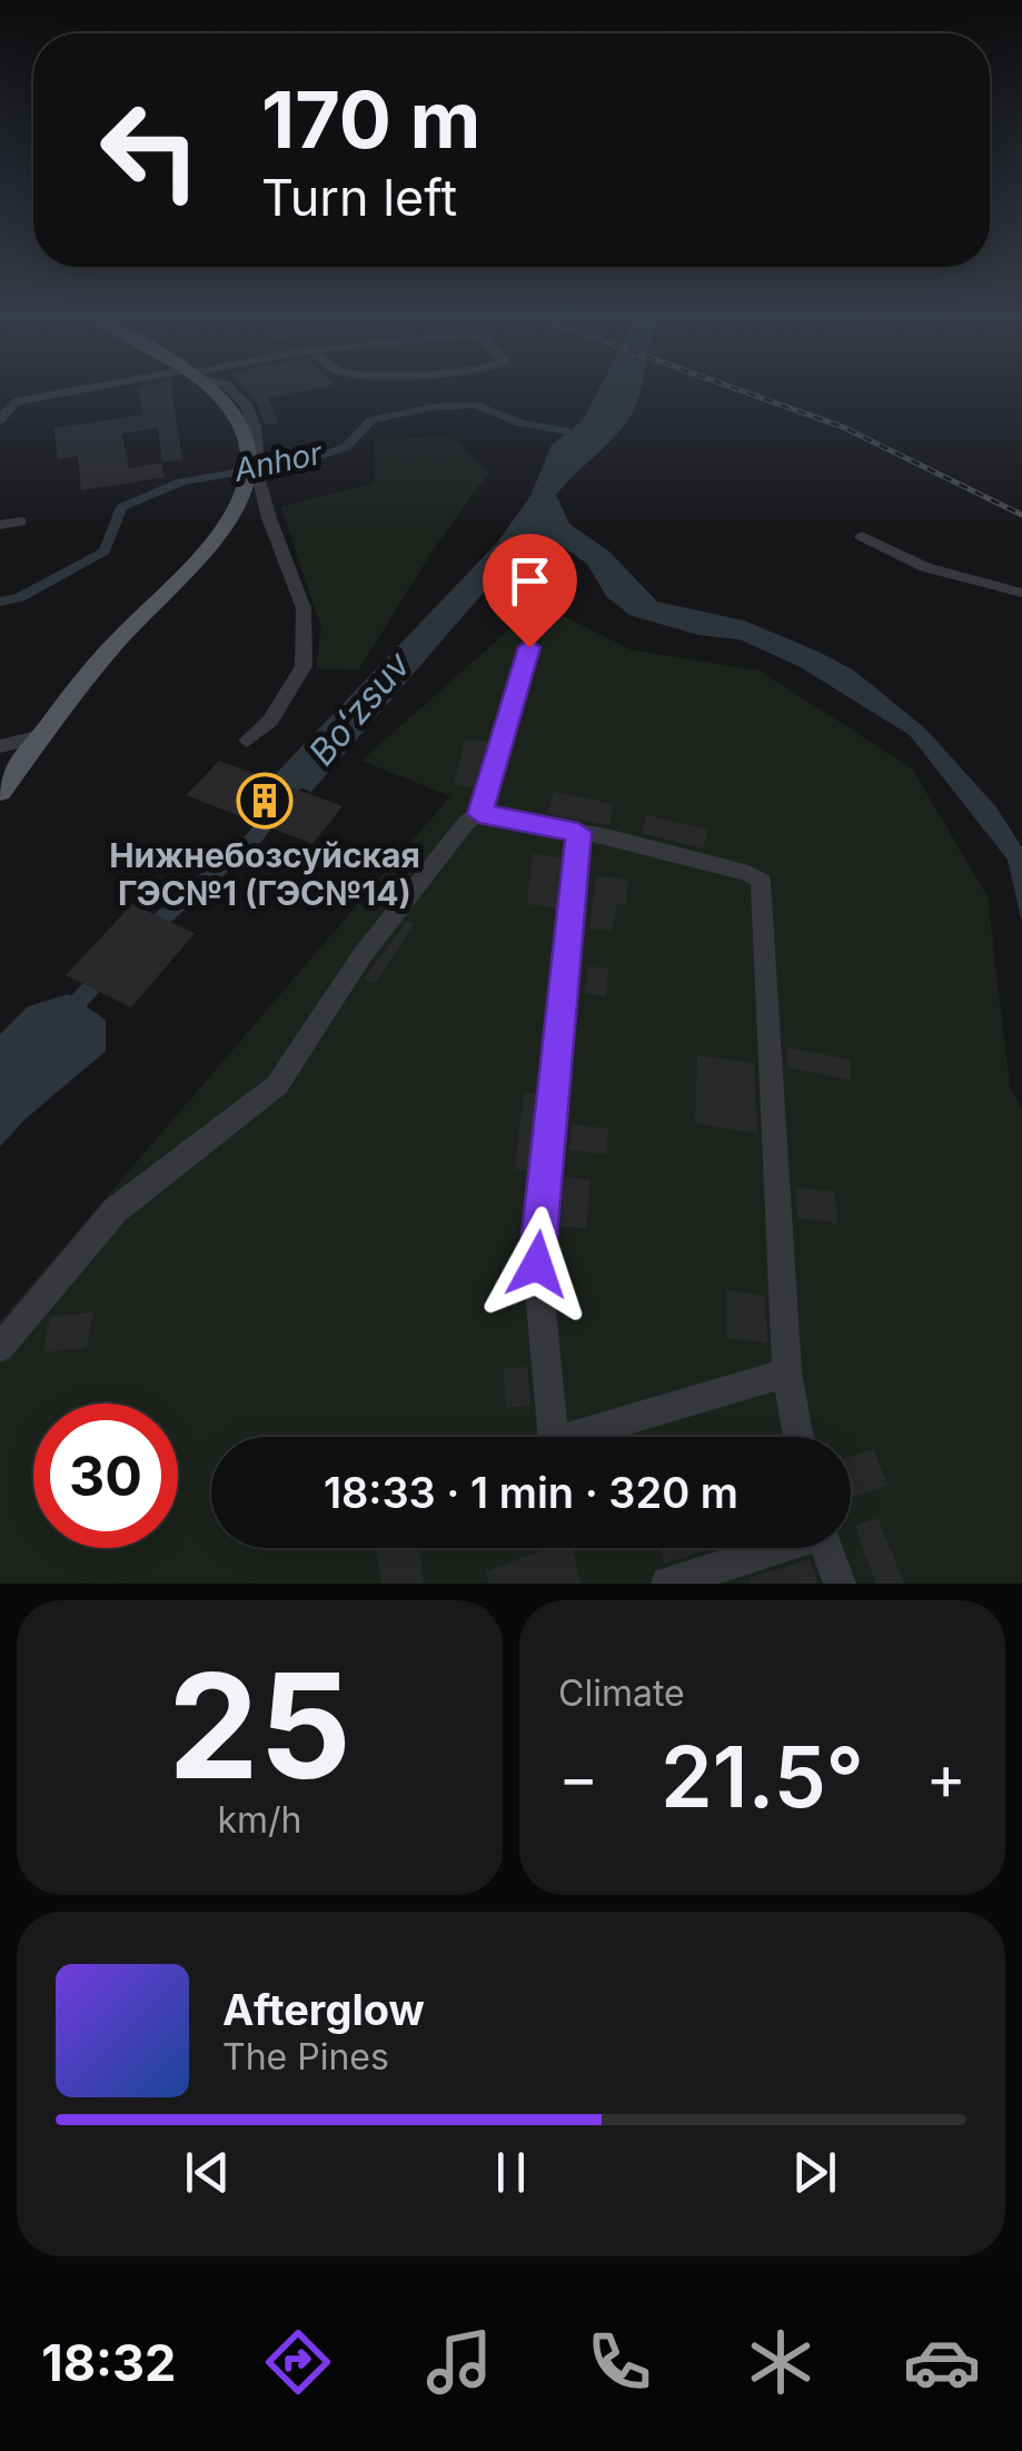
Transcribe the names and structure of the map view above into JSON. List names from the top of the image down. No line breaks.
{"water":["Anhor","Boʻzsuv"],"places":{"building":["Нижнебозсуйская ГЭС№1 (ГЭС№14)"]},"page":{"turn":["170 m","Turn left"],"limit":"30","trip":"18:33 · 1 min · 320 m","tile":[["25","km/h"],"Climate"],"heat":["−","21.5°","+"],"song":["Afterglow","The Pines"],"tabs":"18:32"}}
